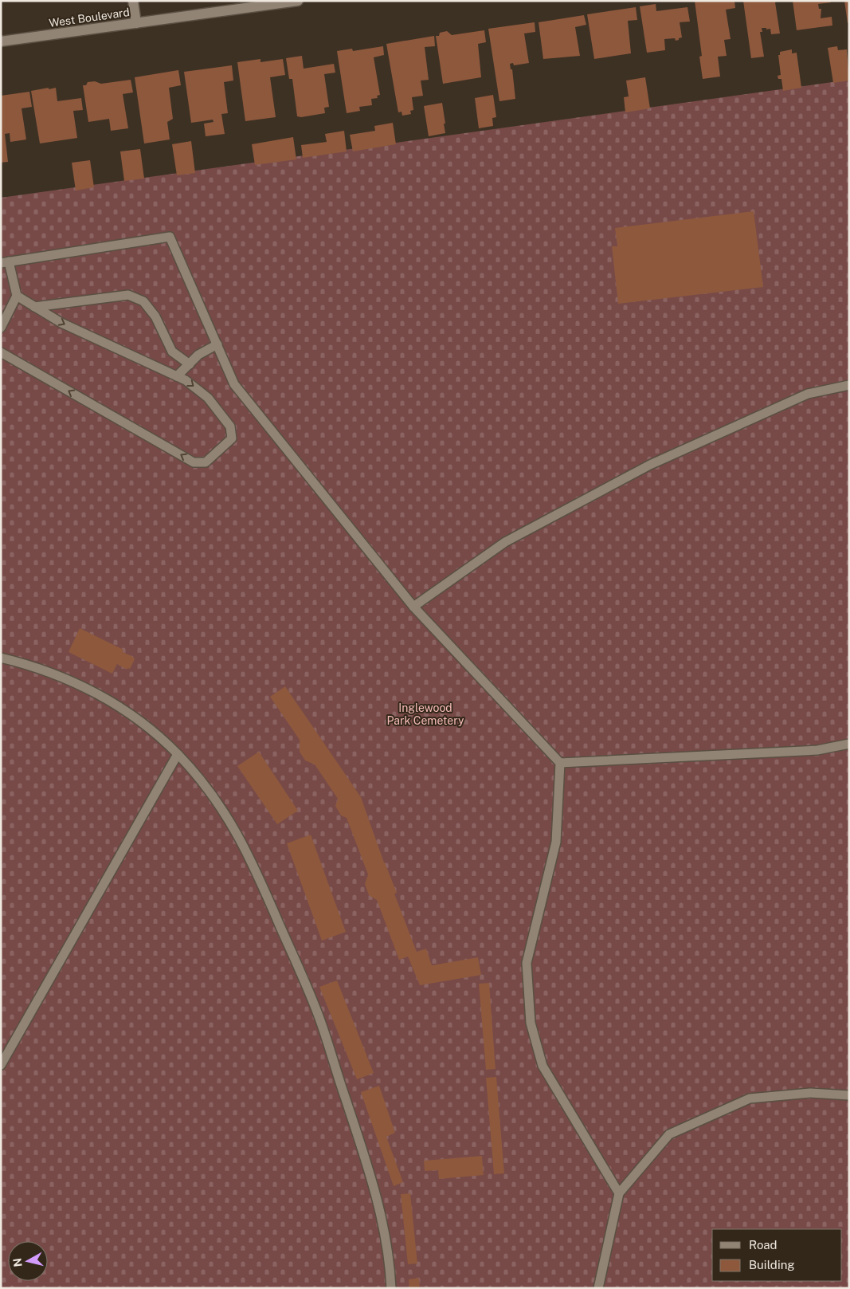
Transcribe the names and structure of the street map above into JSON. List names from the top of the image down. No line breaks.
{"streets":{"street":["West Boulevard"]},"parks":["Inglewood Park Cemetery"],"legend":["Road","Building"],"north":"left"}
